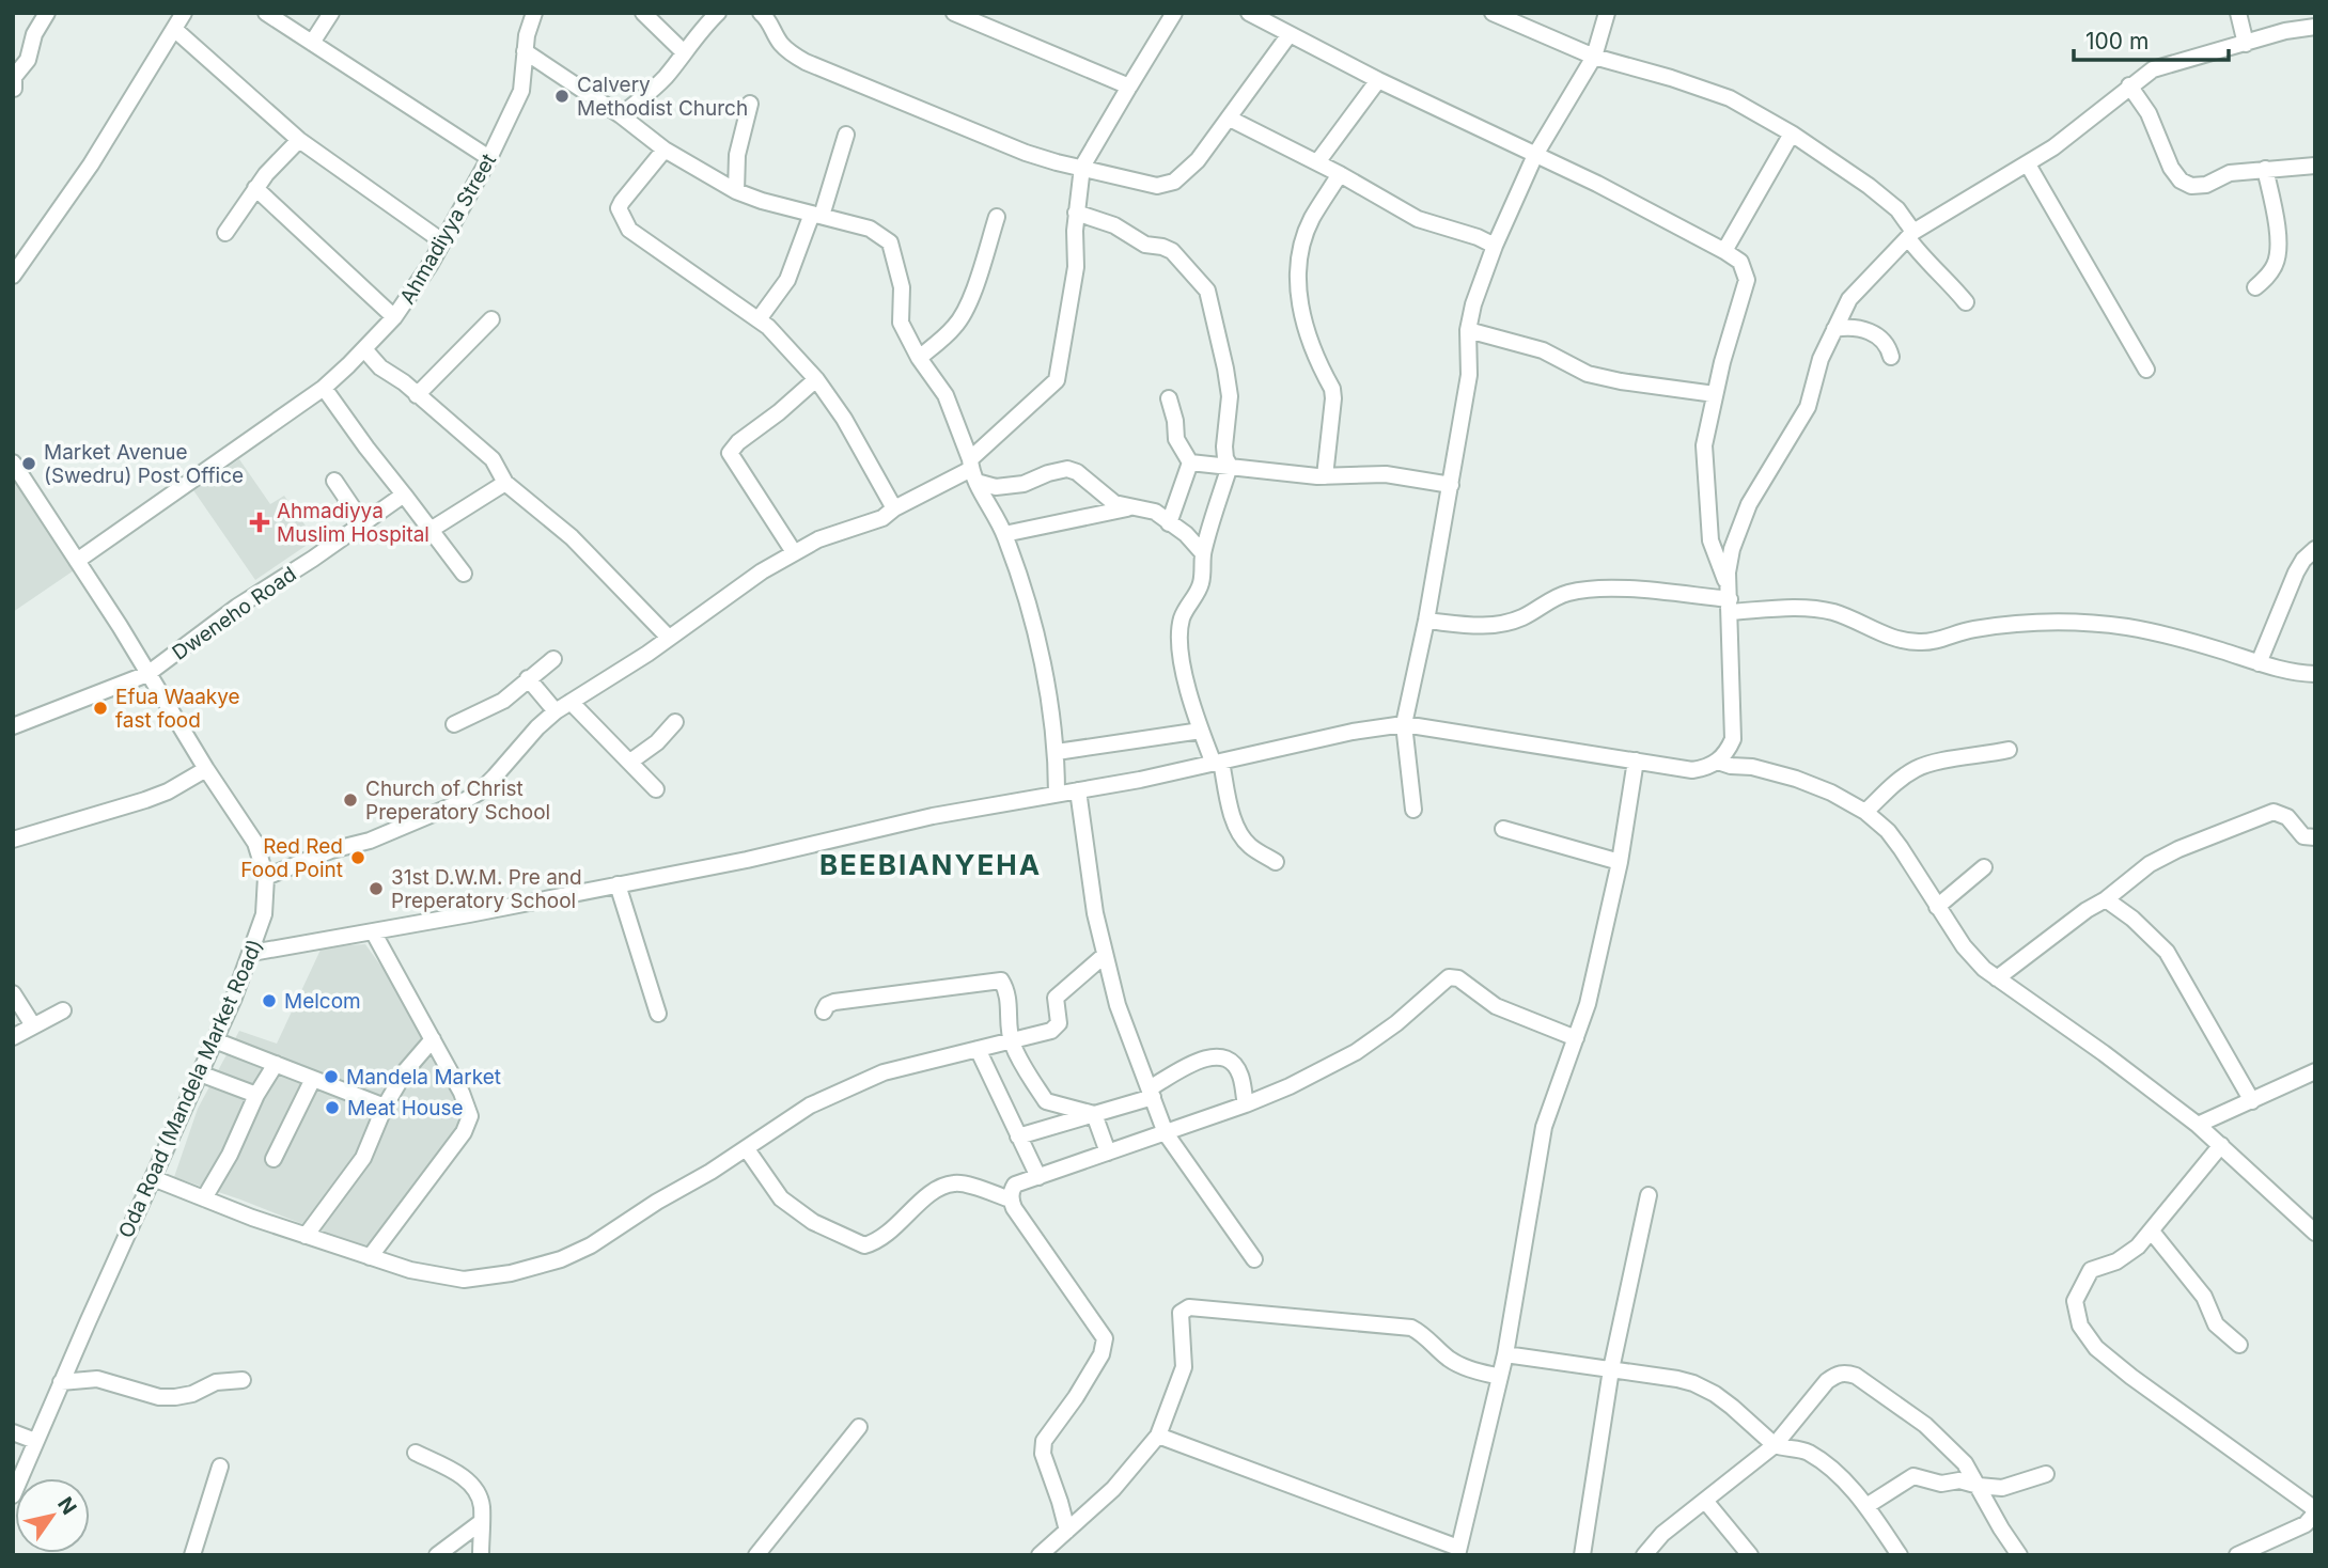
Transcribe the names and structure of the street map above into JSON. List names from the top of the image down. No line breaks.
{"streets":{"street":["Ahmadiyya Street","Dweneho Road","Oda Road (Mandela Market Road)"]},"crossings":[["Ahmadiyya Street","Oda Road (Mandela Market Road)"],["Dweneho Road","Oda Road (Mandela Market Road)"]],"districts":["BEEBIANYEHA"],"places":{"other":["Calvery Methodist Church","Market Avenue (Swedru) Post Office","Efua Waakye fast food","Church of Christ Preperatory School","Red Red Food Point","31st D.W.M. Pre and Preperatory School","Melcom","Mandela Market","Meat House"],"health":["Ahmadiyya Muslim Hospital"]},"scale_bar":"100 m","north":"top right"}
